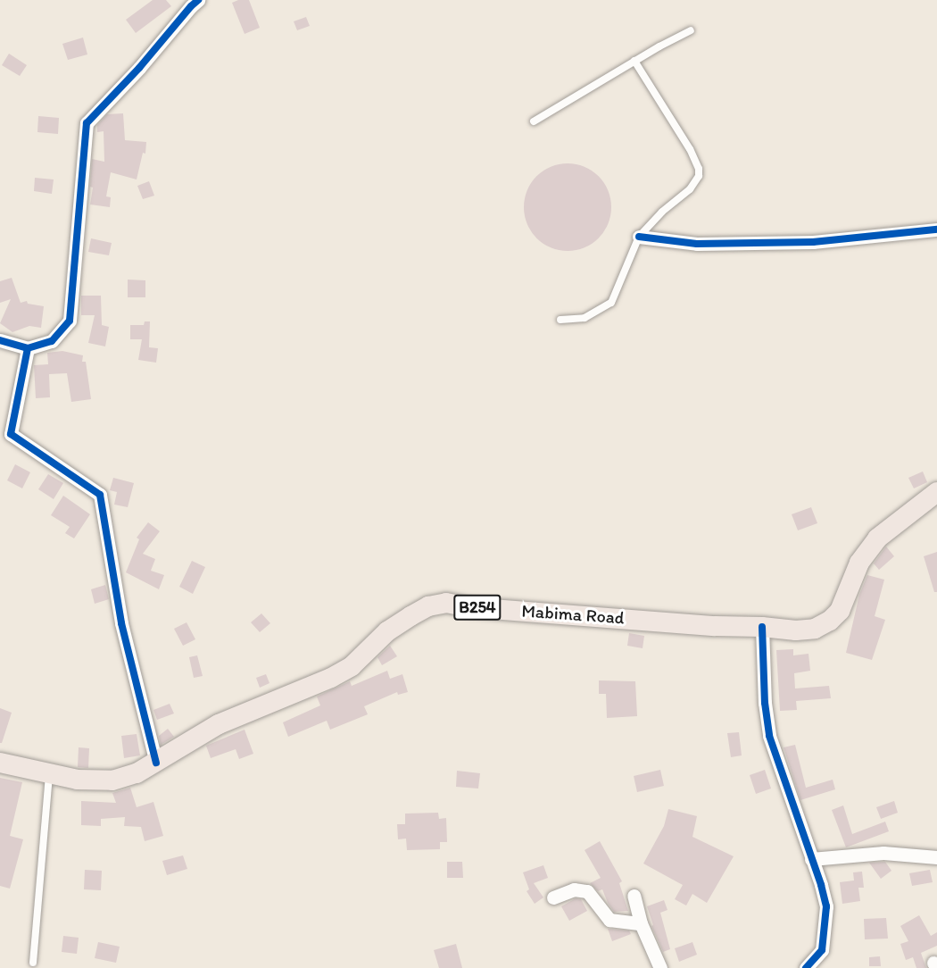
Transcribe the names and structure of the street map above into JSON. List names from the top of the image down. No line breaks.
{"streets":{"main road":["B254","Mabima Road"]}}
